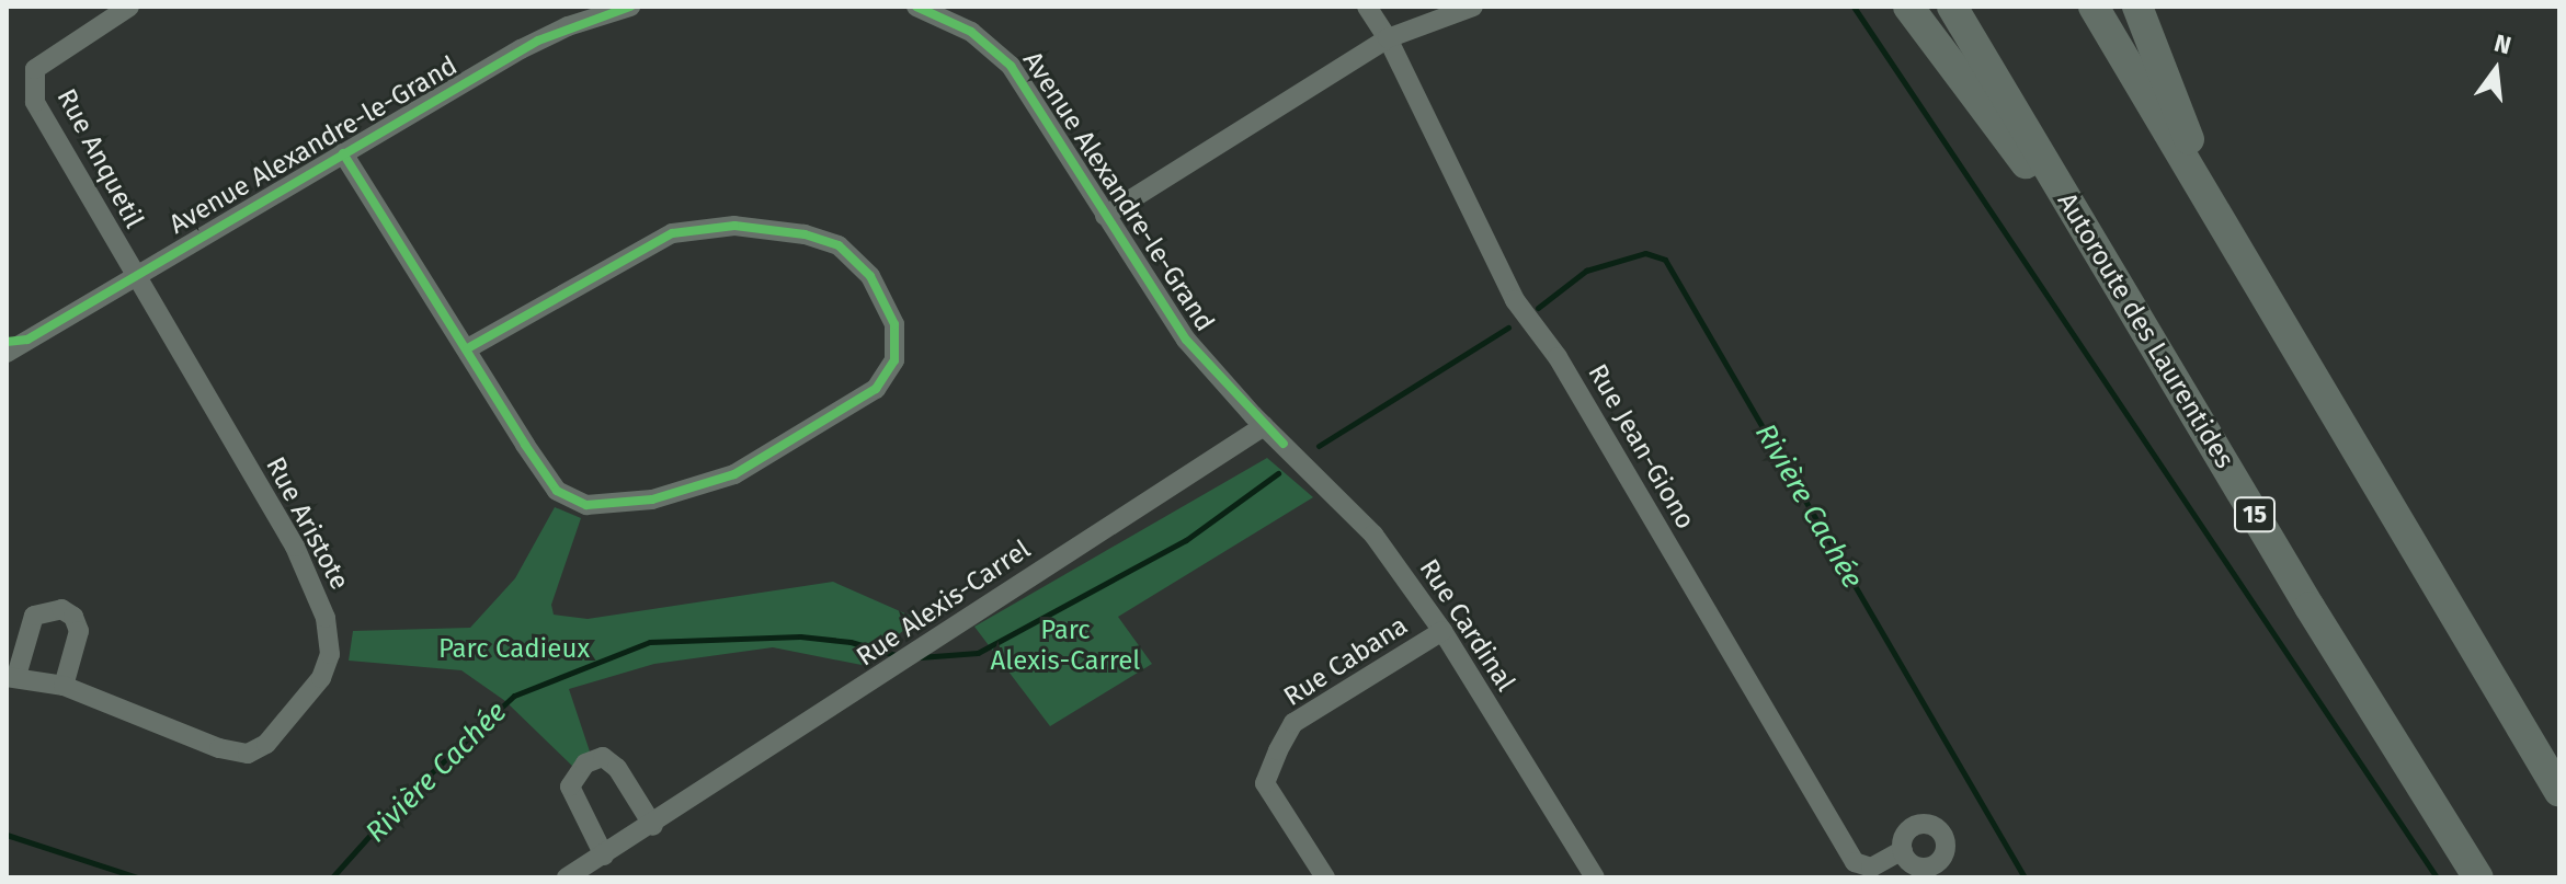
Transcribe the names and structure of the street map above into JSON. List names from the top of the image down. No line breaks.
{"streets":{"highway":["Autoroute des Laurentides","15"],"street":["Avenue Alexandre-le-Grand","Rue Anquetil","Rue Jean-Giono","Rue Aristote","Rue Alexis-Carrel","Rue Cardinal","Rue Cabana"]},"crossings":[["Avenue Alexandre-le-Grand","Rue Anquetil"],["Avenue Alexandre-le-Grand","Rue Aristote"],["Avenue Alexandre-le-Grand","Rue Alexis-Carrel"],["Avenue Alexandre-le-Grand","Rue Cardinal"],["Rue Anquetil","Rue Aristote"],["Rue Alexis-Carrel","Rue Cardinal"],["Rue Cardinal","Rue Cabana"]],"water":["Rivière Cachée"],"parks":["Parc Alexis-Carrel","Parc Cadieux"],"north":"top"}
